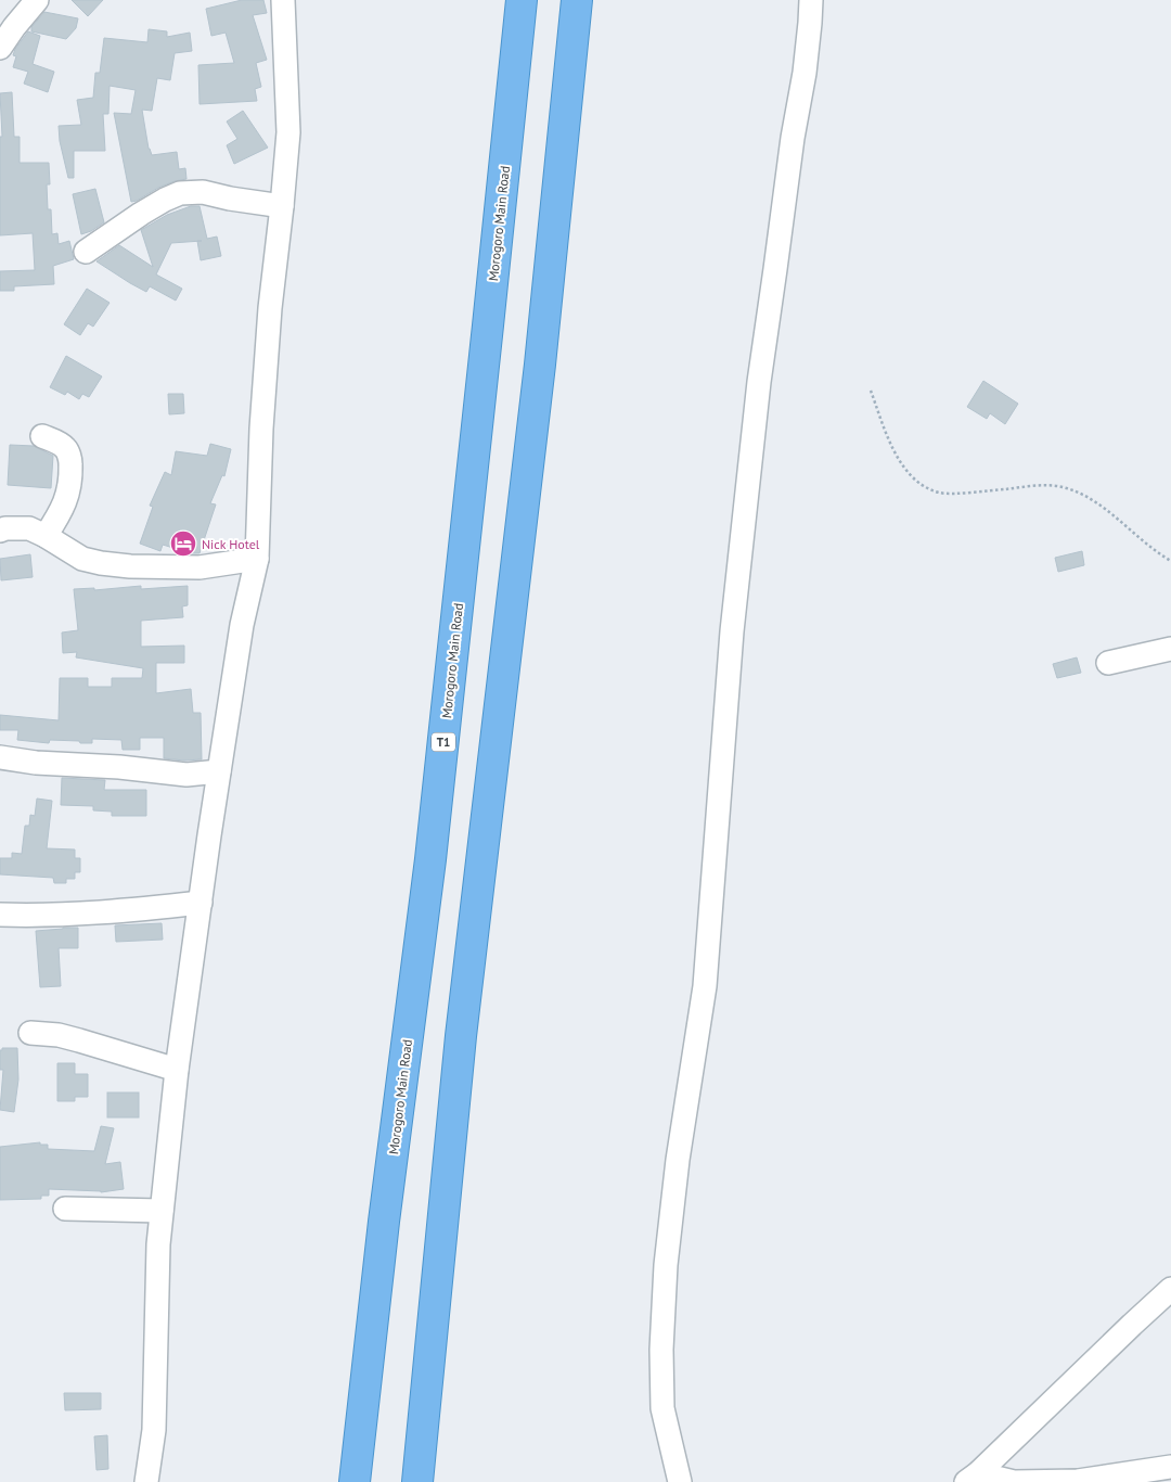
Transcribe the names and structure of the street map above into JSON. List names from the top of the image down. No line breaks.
{"streets":{"highway":["Morogoro Main Road","T1"]},"places":{"hotel":["Nick Hotel"]}}
